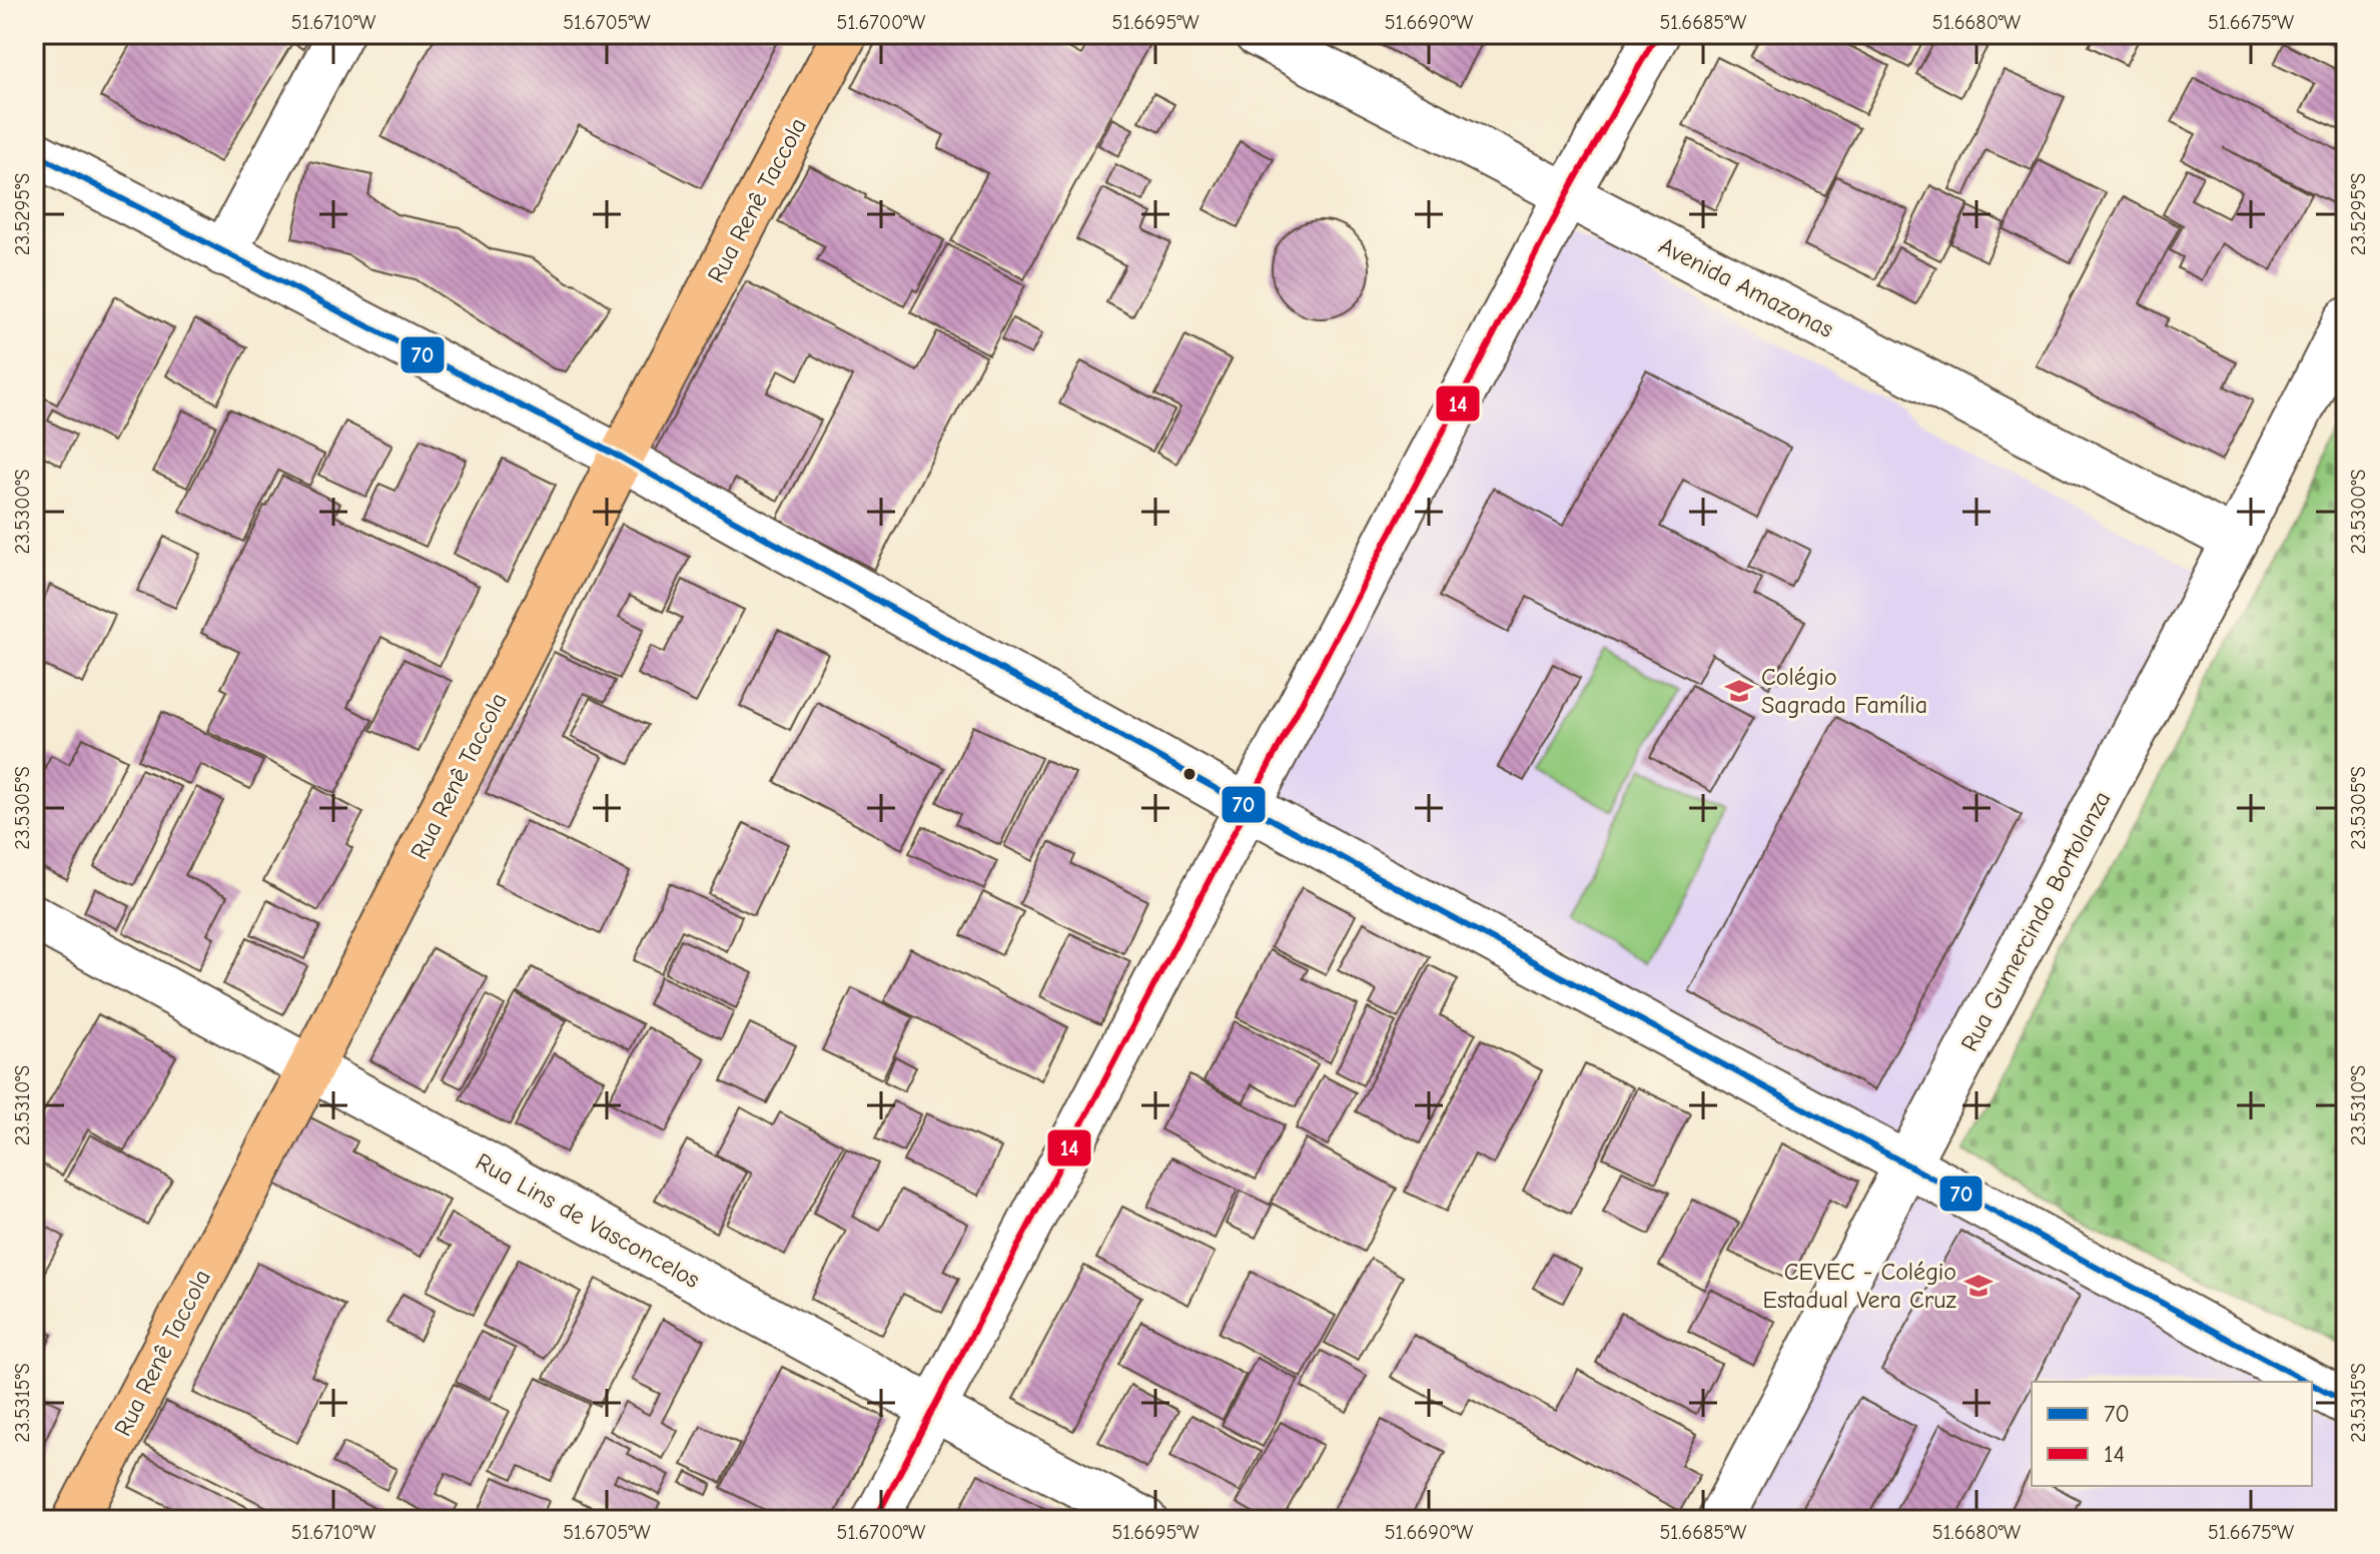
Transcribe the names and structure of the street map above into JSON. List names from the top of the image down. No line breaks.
{"streets":{"main road":["Rua Renê Taccola"],"street":["Avenida Amazonas","Rua Gumercindo Bortolanza","Rua Lins de Vasconcelos"]},"crossings":[["Rua Renê Taccola","Rua Lins de Vasconcelos"],["Avenida Amazonas","Rua Gumercindo Bortolanza"]],"places":{"school or university":["Colégio Sagrada Família","CEVEC - Colégio Estadual Vera Cruz"]},"lines":["transit line 14","transit line 70"],"legend":["70","14"],"coordinates":["51.6710°W","51.6705°W","51.6700°W","51.6695°W","51.6690°W","51.6685°W","51.6680°W","51.6675°W","23.5295°S","23.5300°S","23.5305°S","23.5310°S","23.5315°S"]}
